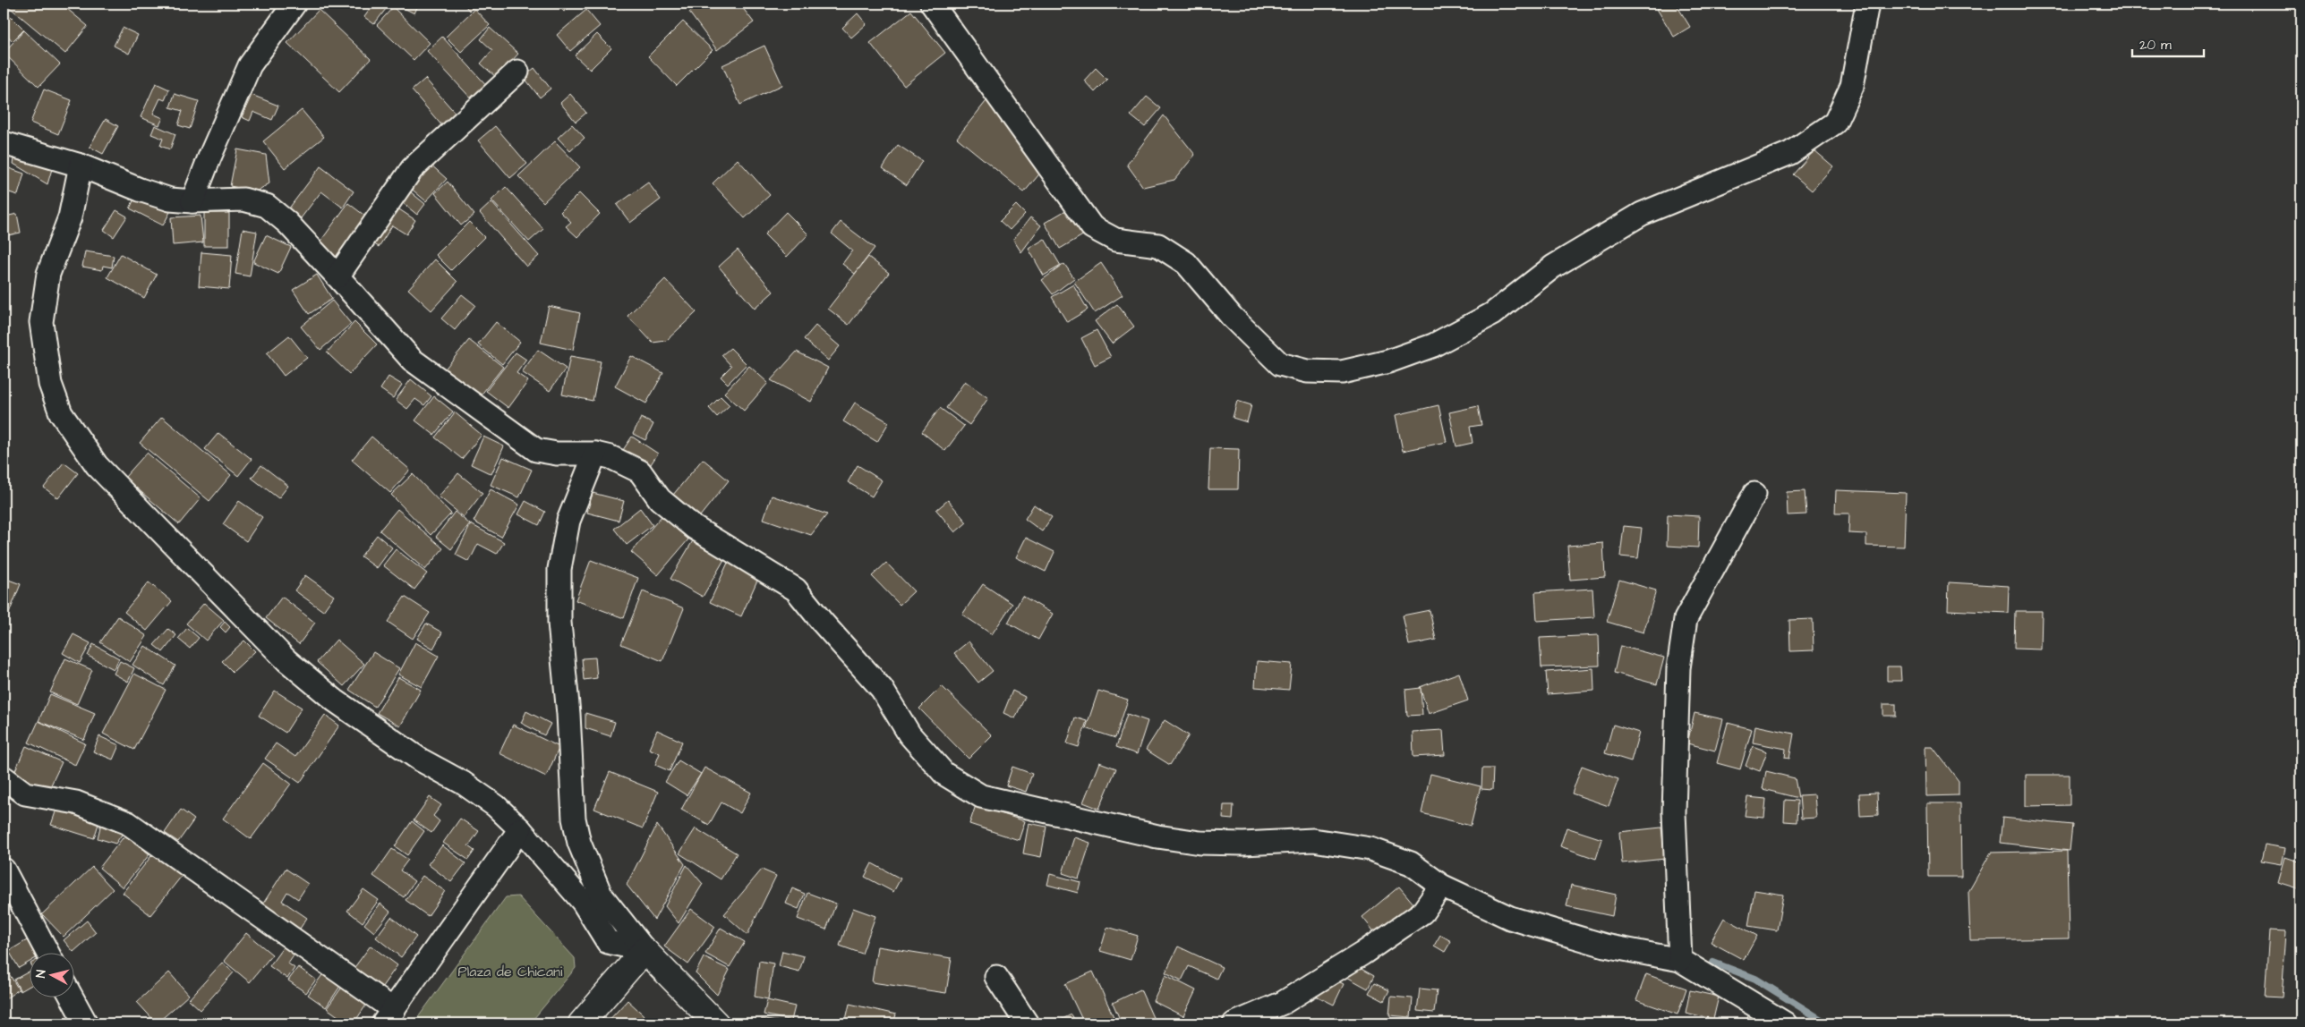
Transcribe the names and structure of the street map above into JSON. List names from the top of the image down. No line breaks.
{"parks":["Plaza de Chicani"],"scale_bar":"20 m","north":"left"}
